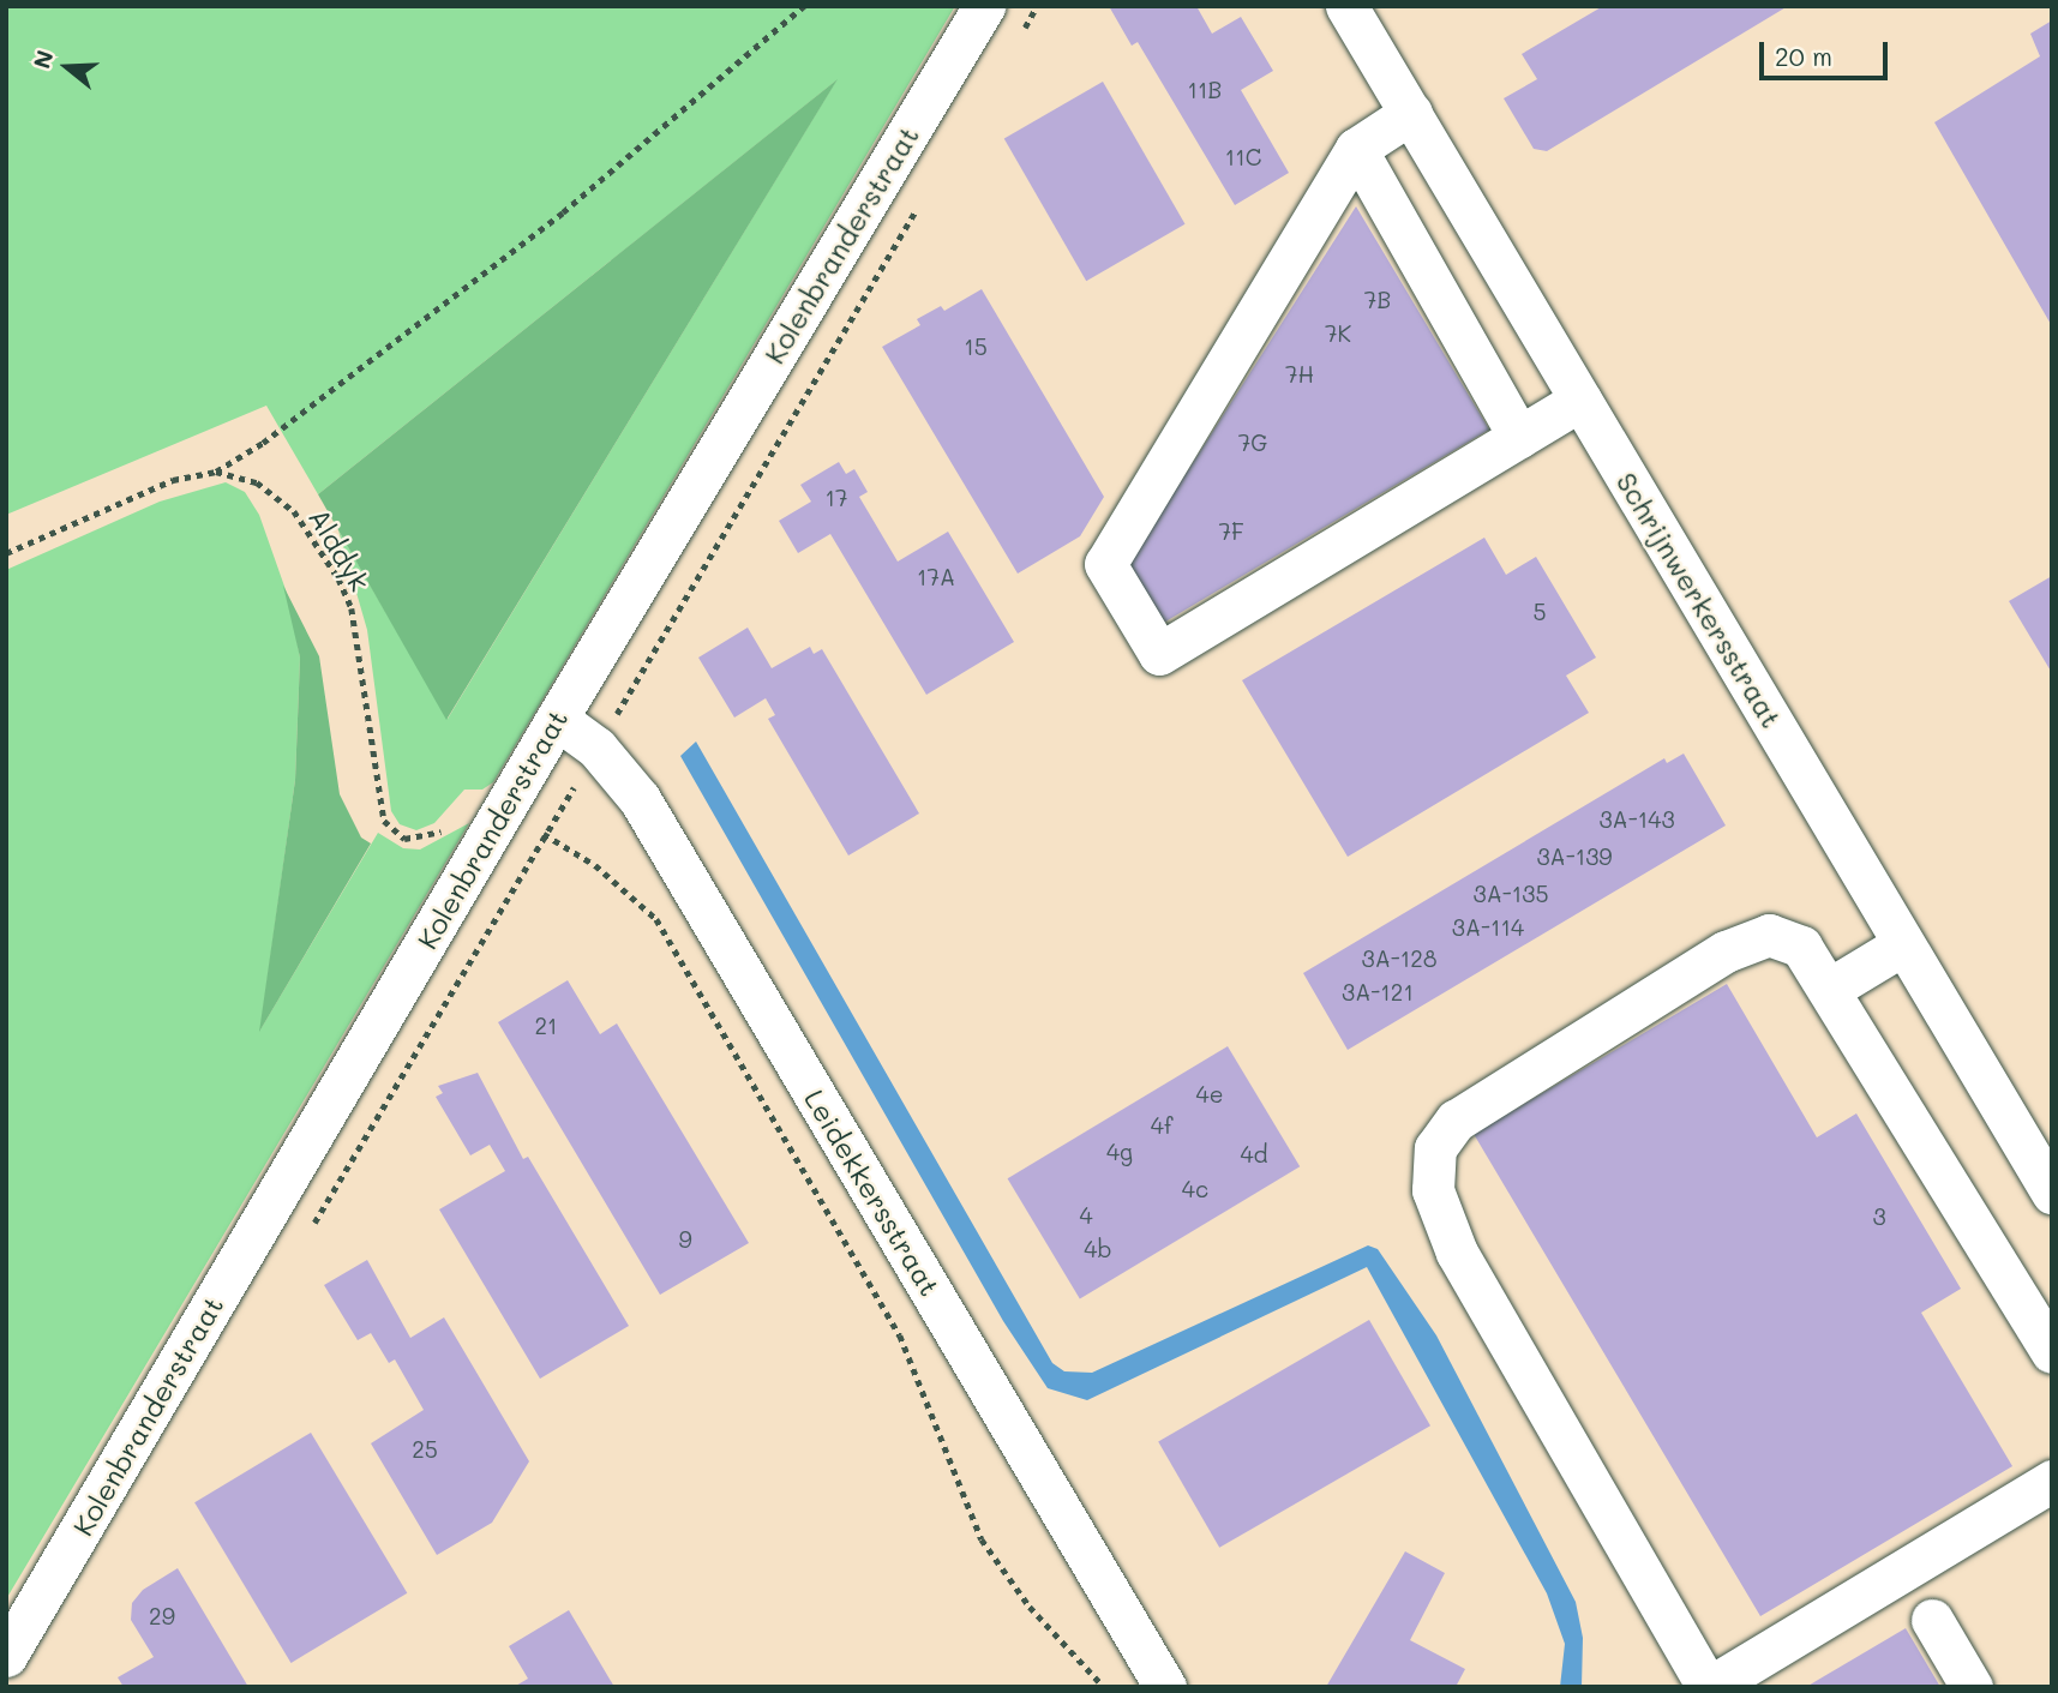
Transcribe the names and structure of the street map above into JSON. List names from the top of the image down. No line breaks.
{"streets":{"street":["Kolenbranderstraat","Schrijnwerkersstraat","Leidekkersstraat"],"path":["Alddyk"]},"crossings":[["Kolenbranderstraat","Leidekkersstraat"]],"house_numbers":["11B","11C","7B","7K","15","7H","7G","17","7F","17A","5","3A-143","3A-139","3A-135","3A-114","3A-128","3A-121","21","4e","4f","4g","4d","4c","4","3","9","4b","25","29"],"scale_bar":"20 m","north":"left"}
